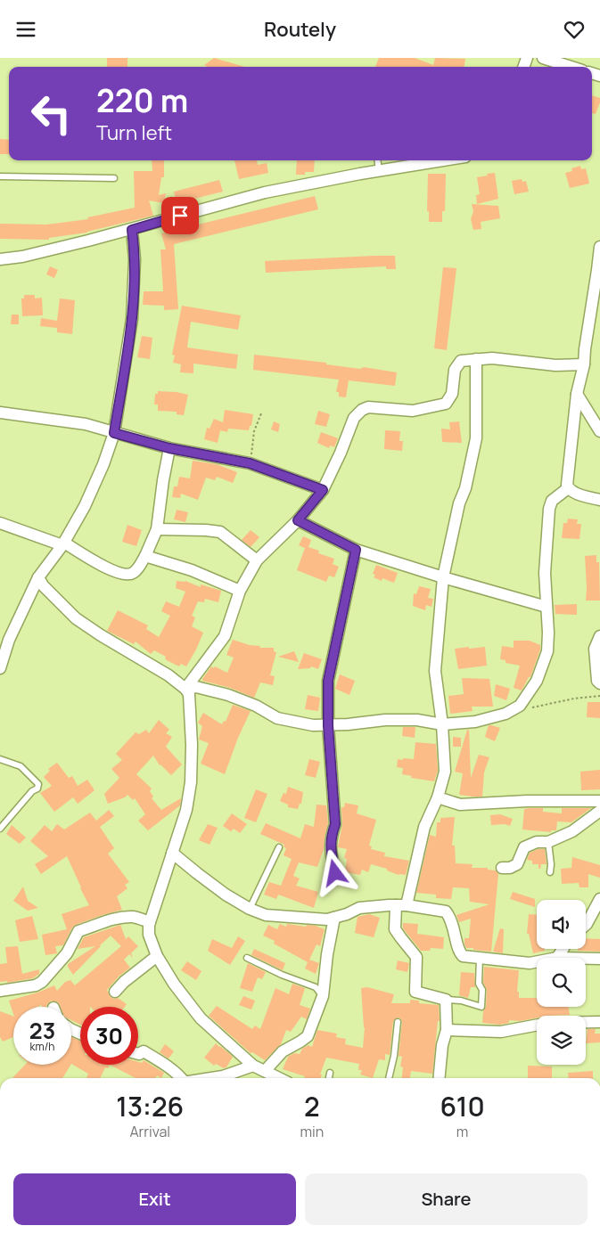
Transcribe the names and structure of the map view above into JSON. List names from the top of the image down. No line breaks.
{"page":{"header":"Routely","turn":["220 m","Turn left"],"speed":"23 km/h","limit":"30","eta":["13:26","Arrival","2","min","610","m"],"buttons":["Exit","Share"]}}
